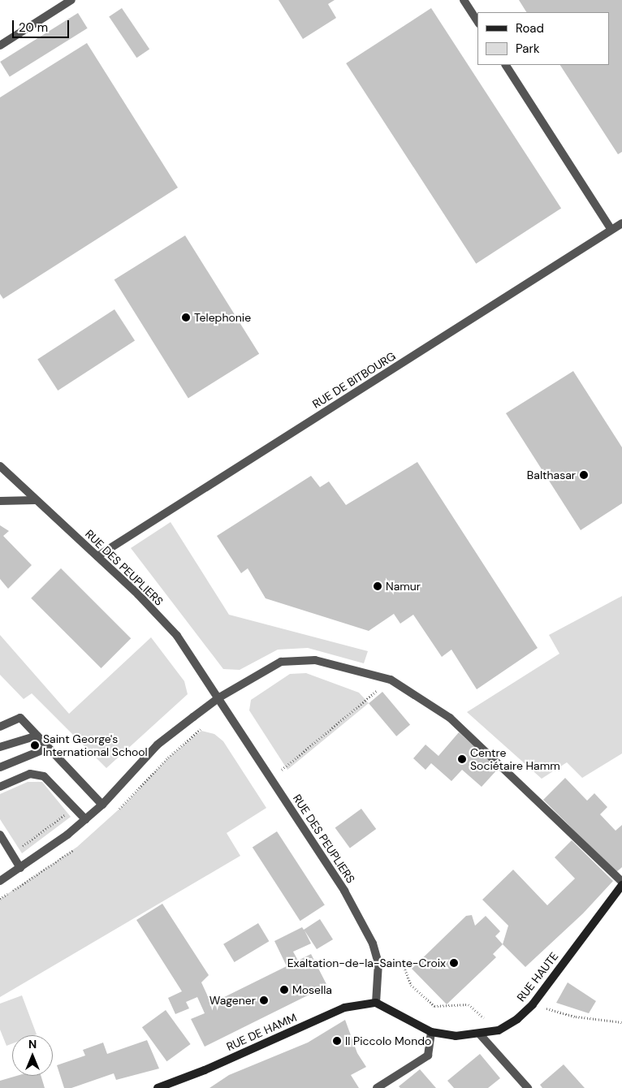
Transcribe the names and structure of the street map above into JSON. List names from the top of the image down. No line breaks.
{"streets":{"main road":["RUE HAUTE","RUE DE HAMM"],"street":["RUE DE BITBOURG","RUE DES PEUPLIERS"]},"crossings":[["RUE DE BITBOURG","RUE DES PEUPLIERS"],["RUE DES PEUPLIERS","RUE HAUTE"],["RUE DES PEUPLIERS","RUE DE HAMM"],["RUE HAUTE","RUE DE HAMM"]],"places":["Telephonie","Balthasar","Namur","Saint George's International School","Centre Sociétaire Hamm","Exaltation-de-la-Sainte-Croix","Mosella","Wagener","Il Piccolo Mondo"],"legend":["Road","Park"],"scale_bar":"20 m","north":"top"}
